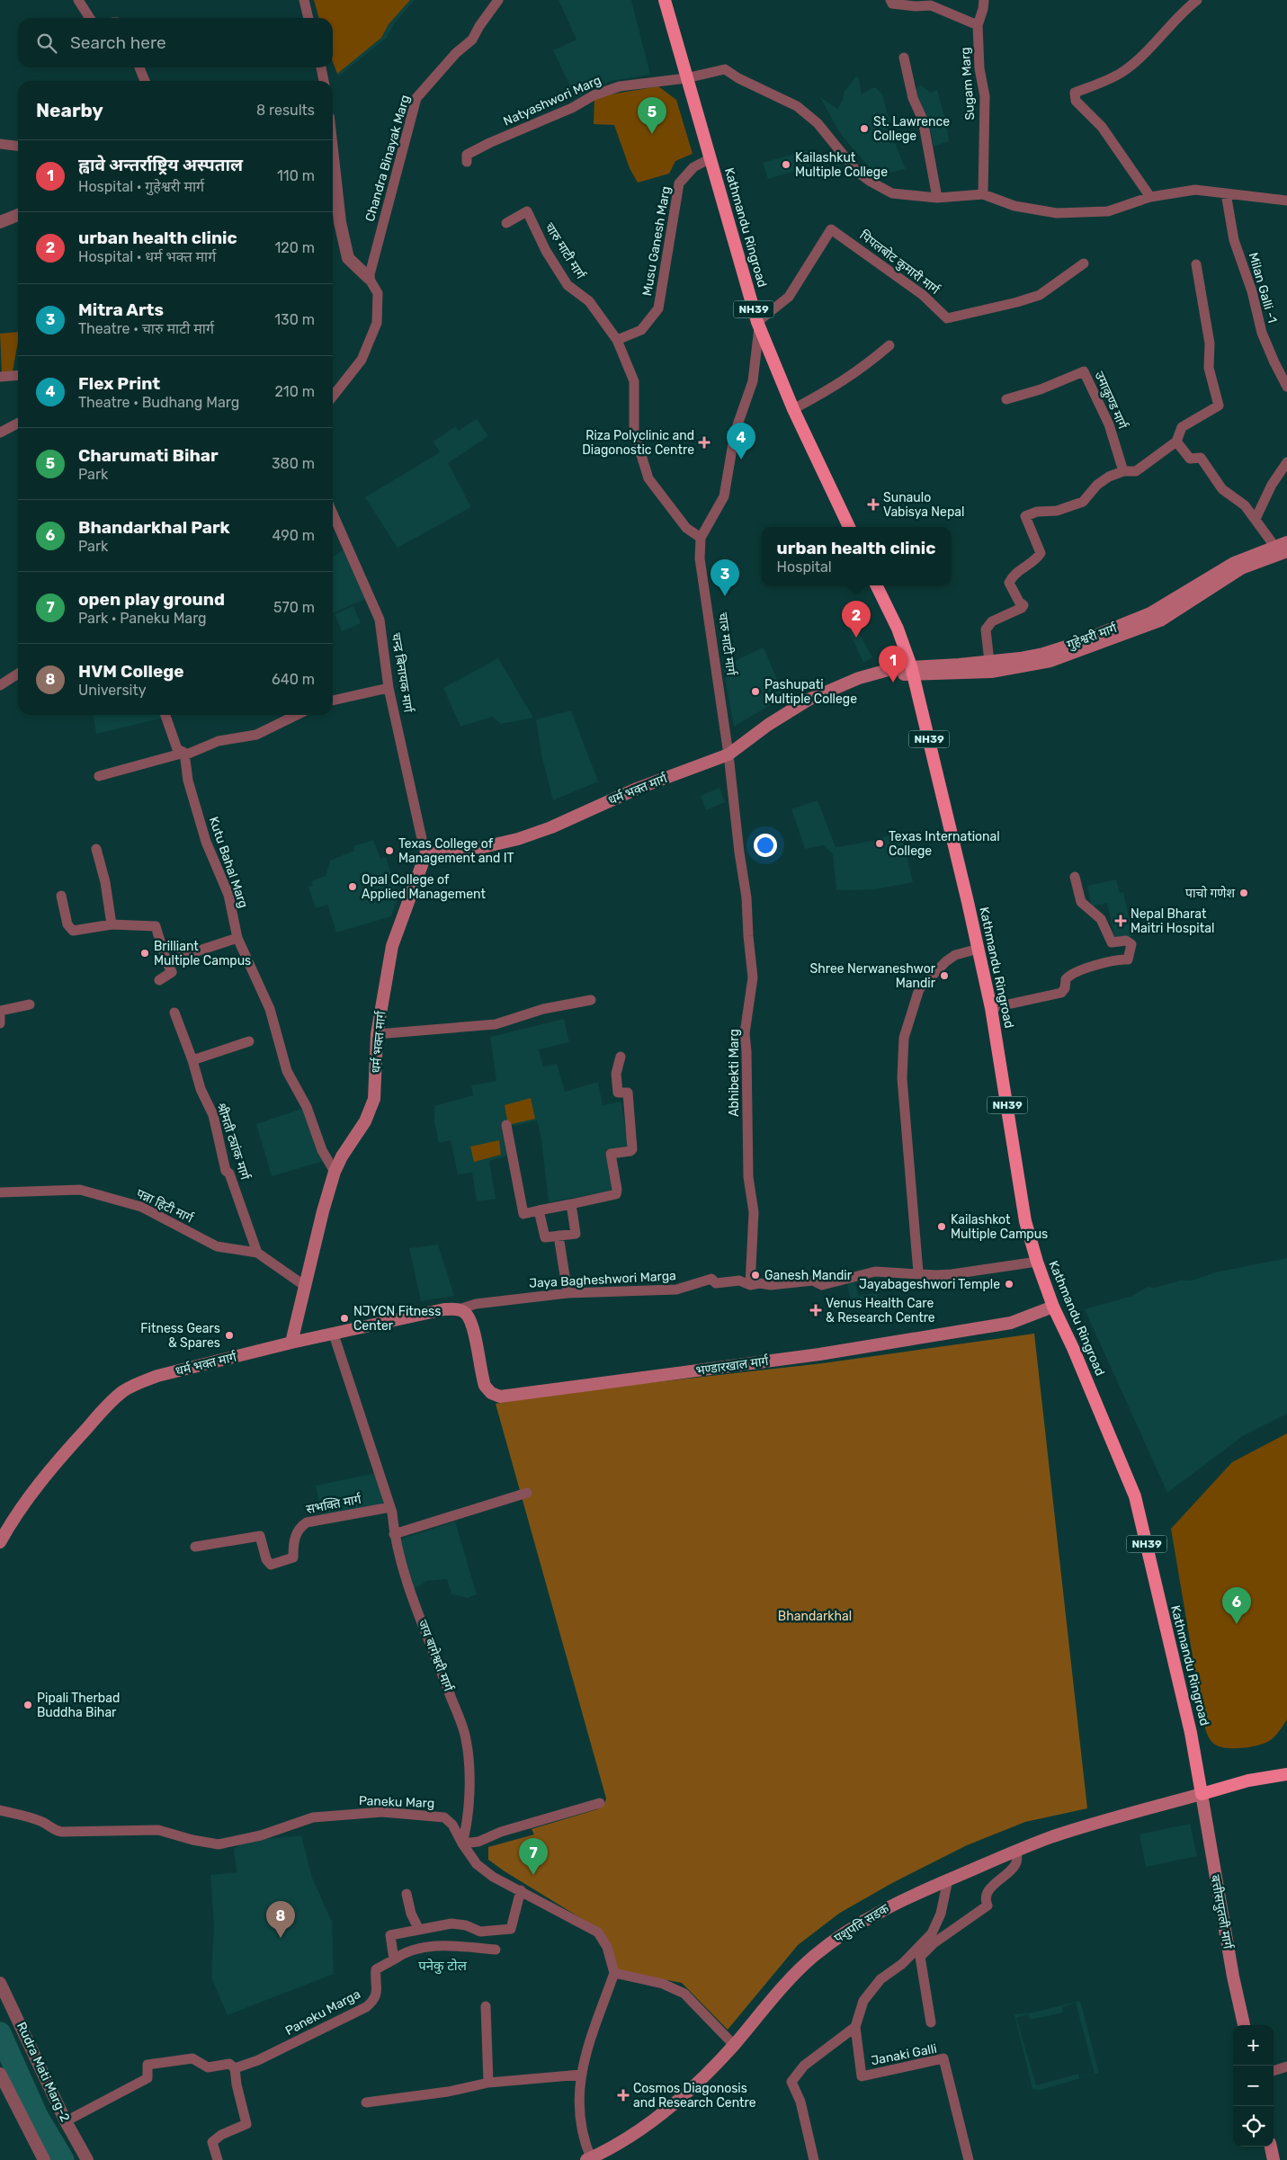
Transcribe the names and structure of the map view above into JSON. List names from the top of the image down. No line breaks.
{"streets":{"highway":["Kathmandu Ringroad","NH39"],"main road":["गुहेश्वरी मार्ग","धर्म भक्त मार्ग","भण्डारखाल मार्ग","बत्तीसपुतली मार्ग","पशुपति सडक"],"street":["Sugam Marg","Natyashwori Marg","Chandra Binayak Marg","Musu Ganesh Marg","चारु माटी मार्ग","पिपलबोट कुमारी मार्ग","Milan Galli -1","उमाकुण्ड मार्ग","चन्द्र बिनायक मार्ग","Kutu Bahal Marg","Abhibekti Marg","श्रीमती ट्यांक मार्ग","पन्ना हिटी मार्ग","Jaya Bagheshwori Marga","सभक्ति मार्ग","जय बागेश्वरी मार्ग","Paneku Marg","Paneku Marga","Janaki Galli","Rudra Mati Marg-2"]},"crossings":[["Natyashwori Marg","Kathmandu Ringroad"],["Kathmandu Ringroad","Musu Ganesh Marg"],["Kathmandu Ringroad","पिपलबोट कुमारी मार्ग"],["Kathmandu Ringroad","गुहेश्वरी मार्ग"],["Kathmandu Ringroad","Jaya Bagheshwori Marga"],["Kathmandu Ringroad","भण्डारखाल मार्ग"],["Kathmandu Ringroad","बत्तीसपुतली मार्ग"],["Kathmandu Ringroad","पशुपति सडक"],["Musu Ganesh Marg","चारु माटी मार्ग"],["चारु माटी मार्ग","धर्म भक्त मार्ग"],["चारु माटी मार्ग","Abhibekti Marg"],["गुहेश्वरी मार्ग","धर्म भक्त मार्ग"],["चन्द्र बिनायक मार्ग","धर्म भक्त मार्ग"],["धर्म भक्त मार्ग","Kutu Bahal Marg"],["धर्म भक्त मार्ग","Abhibekti Marg"],["धर्म भक्त मार्ग","पन्ना हिटी मार्ग"],["Abhibekti Marg","Jaya Bagheshwori Marga"],["श्रीमती ट्यांक मार्ग","पन्ना हिटी मार्ग"],["Jaya Bagheshwori Marga","भण्डारखाल मार्ग"],["सभक्ति मार्ग","जय बागेश्वरी मार्ग"],["जय बागेश्वरी मार्ग","Paneku Marg"],["बत्तीसपुतली मार्ग","पशुपति सडक"],["पशुपति सडक","Janaki Galli"]],"districts":["पनेकु टोल"],"parks":["Bhandarkhal"],"places":{"other":["St. Lawrence College","Kailashkut Multiple College","Pashupati Multiple College","Texas International College","Texas College of Management and IT","Opal College of Applied Management","पाचो गणेश","Brilliant Multiple Campus","Shree Nerwaneshwor Mandir","Kailashkot Multiple Campus","Ganesh Mandir","Jayabageshwori Temple","NJYCN Fitness Center","Fitness Gears & Spares","Pipali Therbad Buddha Bihar"],"health":["Riza Polyclinic and Diagonostic Centre","Sunaulo Vabisya Nepal","Nepal Bharat Maitri Hospital","Venus Health Care & Research Centre","Cosmos Diagonosis and Research Centre"]},"page":{"search":"Search here","heading":["Nearby","8 results"],"pins":["5","4","3","2","1","6","7","8"],"list":[{"mark":"1","name":"ह्वावे अन्तर्राष्ट्रिय अस्पताल","note":"Hospital · गुहेश्वरी मार्ग","value":"110 m"},{"mark":"2","name":"urban health clinic","note":"Hospital · धर्म भक्त मार्ग","value":"120 m"},{"mark":"3","name":"Mitra Arts","note":"Theatre · चारु माटी मार्ग","value":"130 m"},{"mark":"4","name":"Flex Print","note":"Theatre · Budhang Marg","value":"210 m"},{"mark":"5","name":"Charumati Bihar","note":"Park","value":"380 m"},{"mark":"6","name":"Bhandarkhal Park","note":"Park","value":"490 m"},{"mark":"7","name":"open play ground","note":"Park · Paneku Marg","value":"570 m"},{"mark":"8","name":"HVM College","note":"University","value":"640 m"}],"popup":["urban health clinic","Hospital"],"map_buttons":["+","−"]}}
